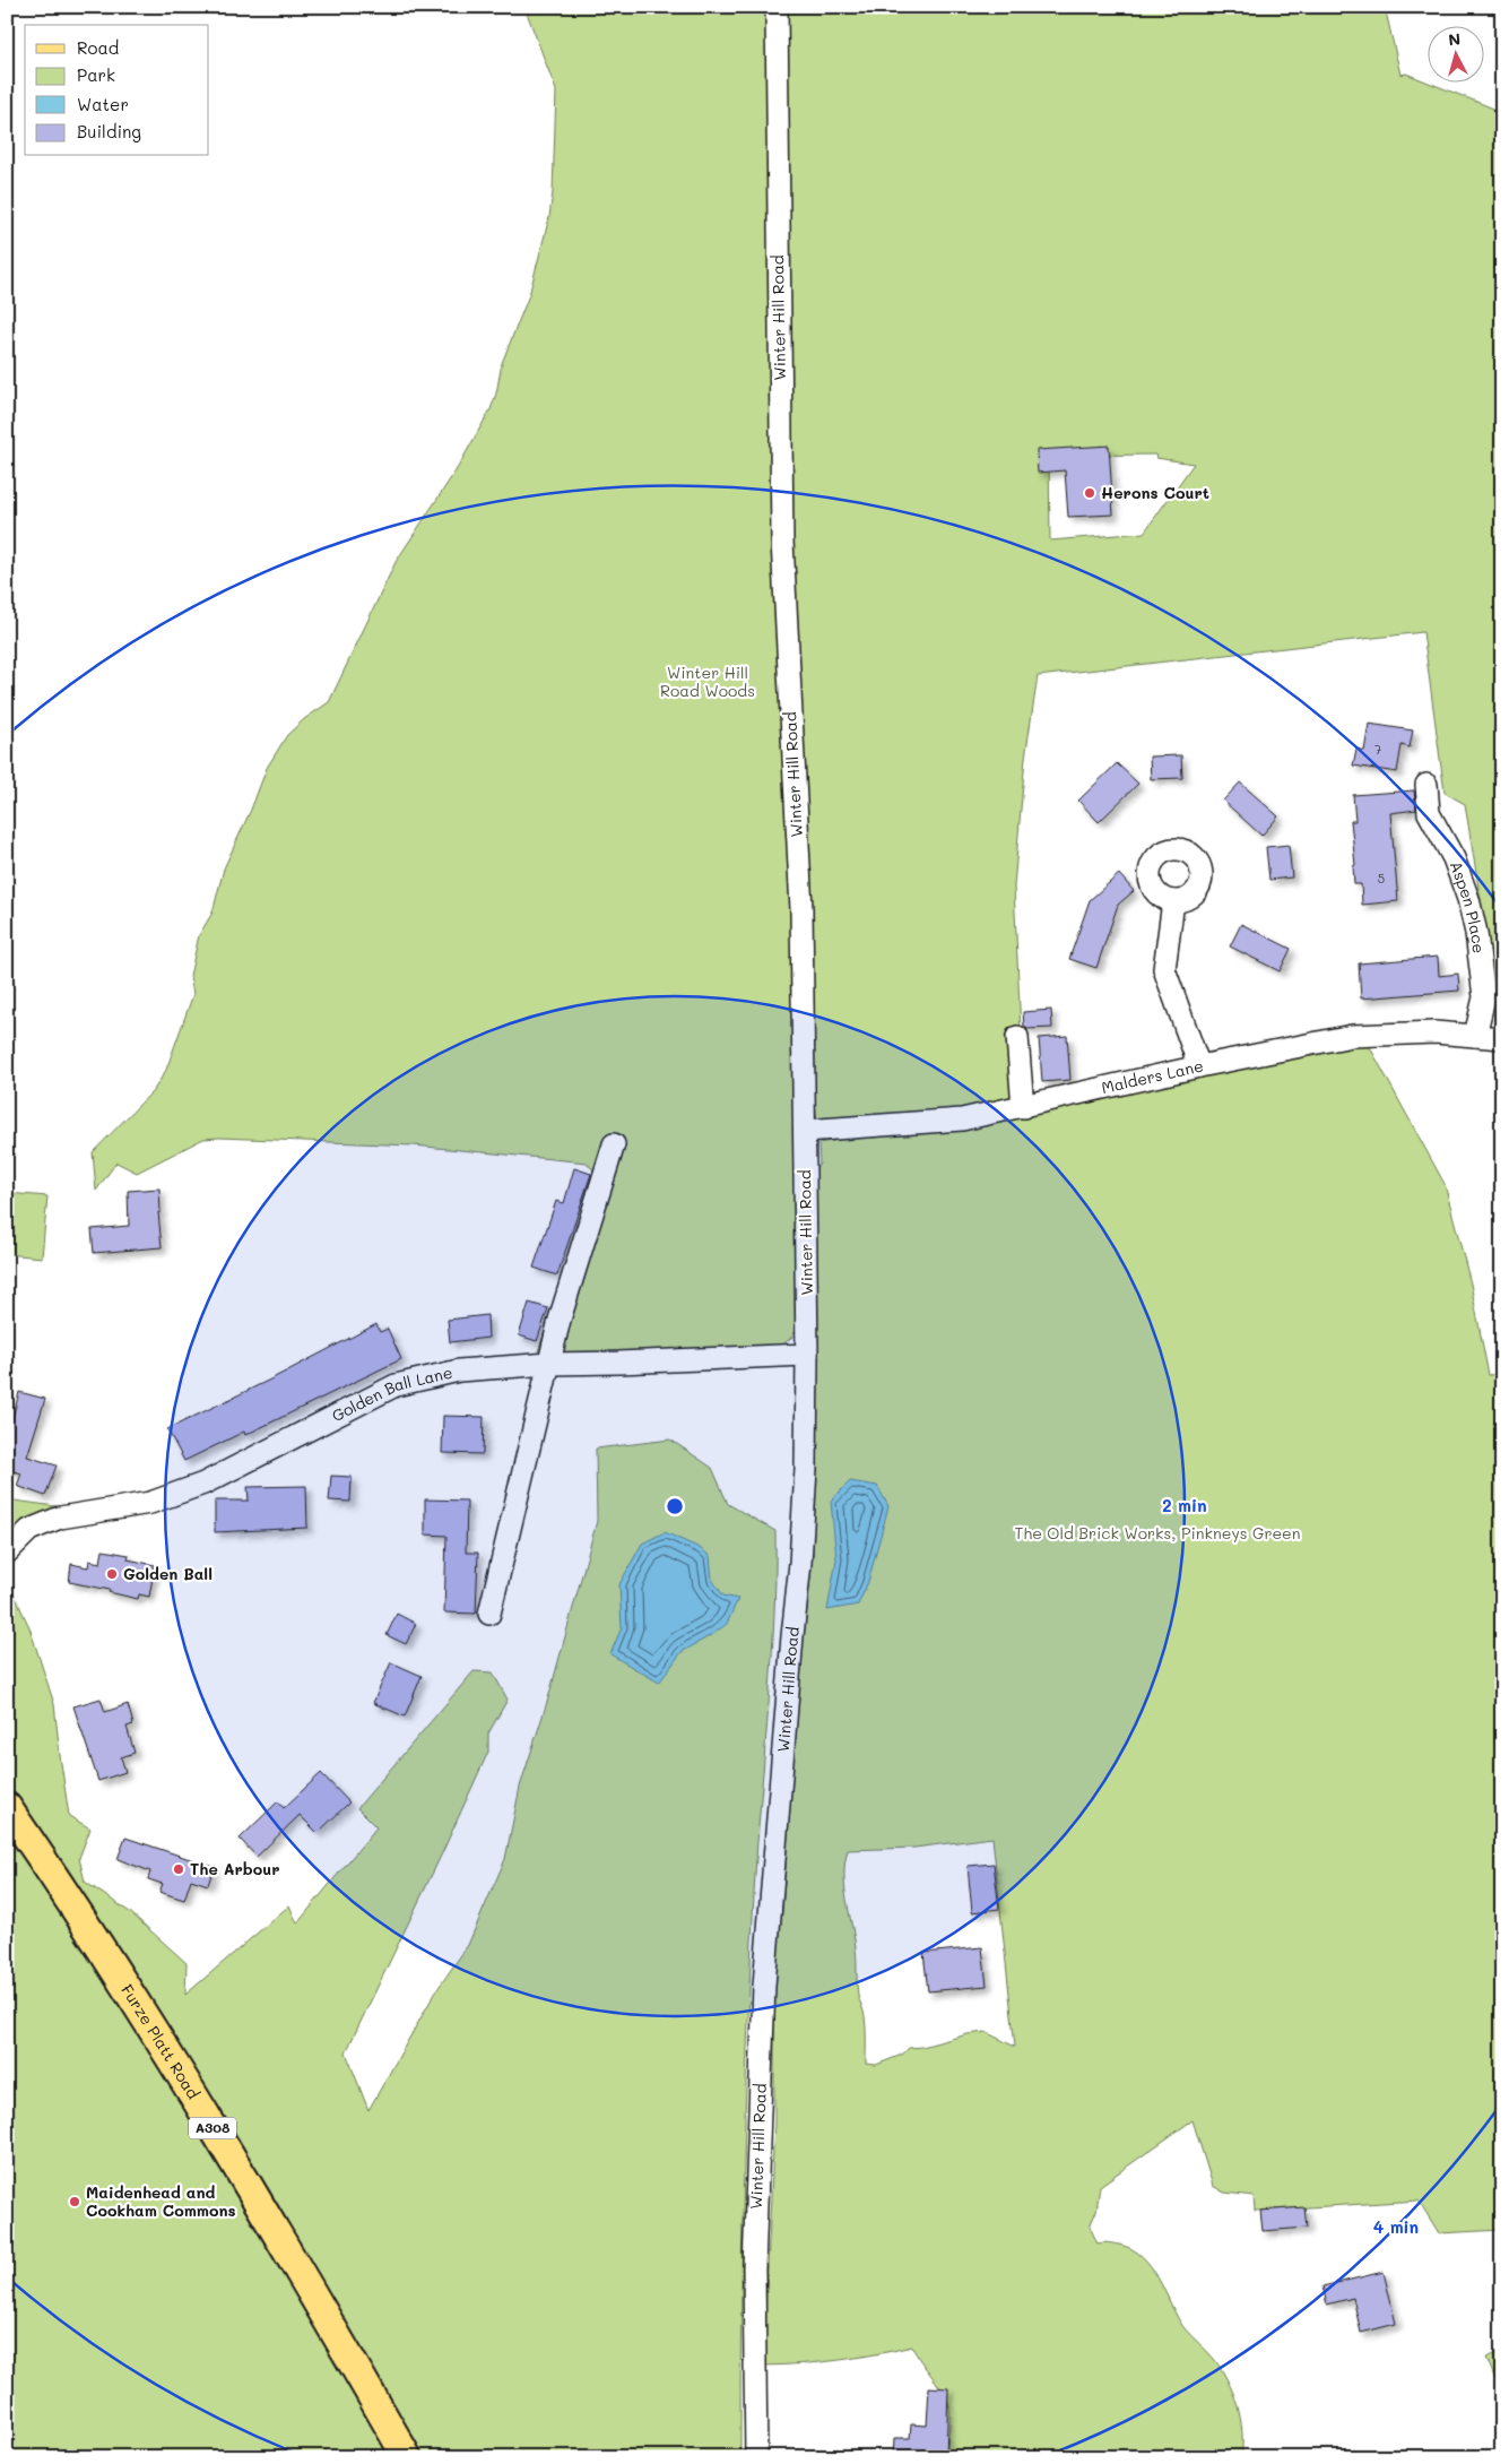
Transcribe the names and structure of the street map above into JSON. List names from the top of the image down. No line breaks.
{"streets":{"main road":["Furze Platt Road","A308"],"street":["Winter Hill Road","Aspen Place","Malders Lane","Golden Ball Lane"]},"crossings":[["Winter Hill Road","Malders Lane"],["Winter Hill Road","Golden Ball Lane"],["Aspen Place","Malders Lane"]],"parks":["Winter Hill Road Woods","The Old Brick Works, Pinkneys Green"],"places":["Herons Court","Golden Ball","The Arbour","Maidenhead and Cookham Commons"],"house_numbers":["7","5"],"legend":["Road","Park","Water","Building"],"north":"top","rings":["2 min","4 min"]}
